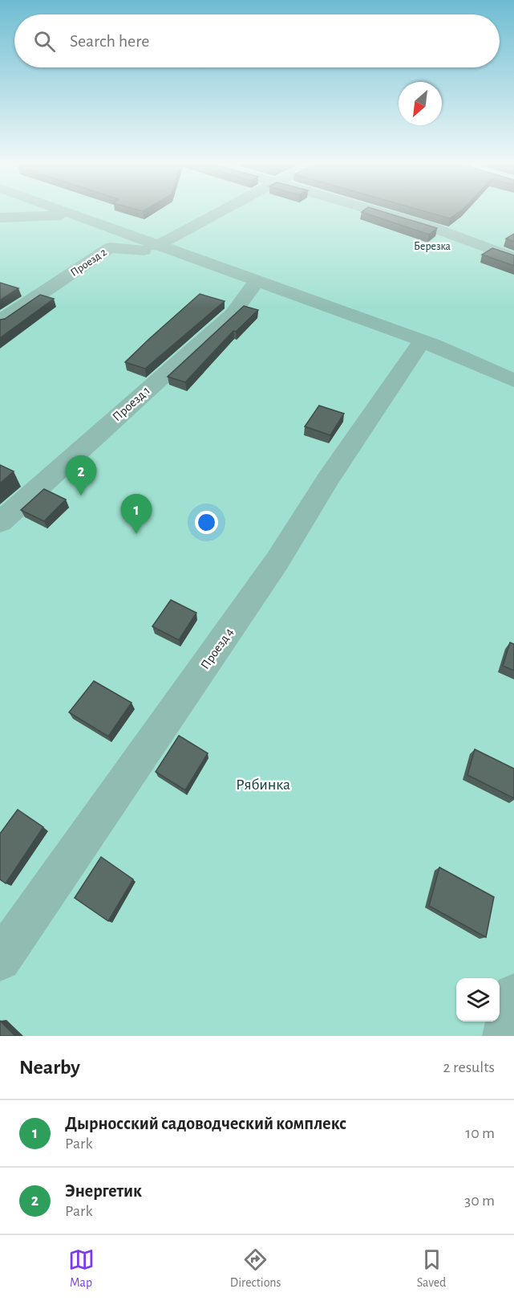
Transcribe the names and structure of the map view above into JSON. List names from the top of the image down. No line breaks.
{"streets":{"street":["Проезд 2","Проезд 1","Проезд 4"]},"parks":["Березка","Рябинка"],"north":"bottom left","page":{"search":"Search here","pins":["2","1"],"heading":["Nearby","2 results"],"list":[{"mark":"1","name":"Дырносский садоводческий комплекс","note":"Park","value":"10 m"},{"mark":"2","name":"Энергетик","note":"Park","value":"30 m"}],"nav":["Map","Directions","Saved"]}}
